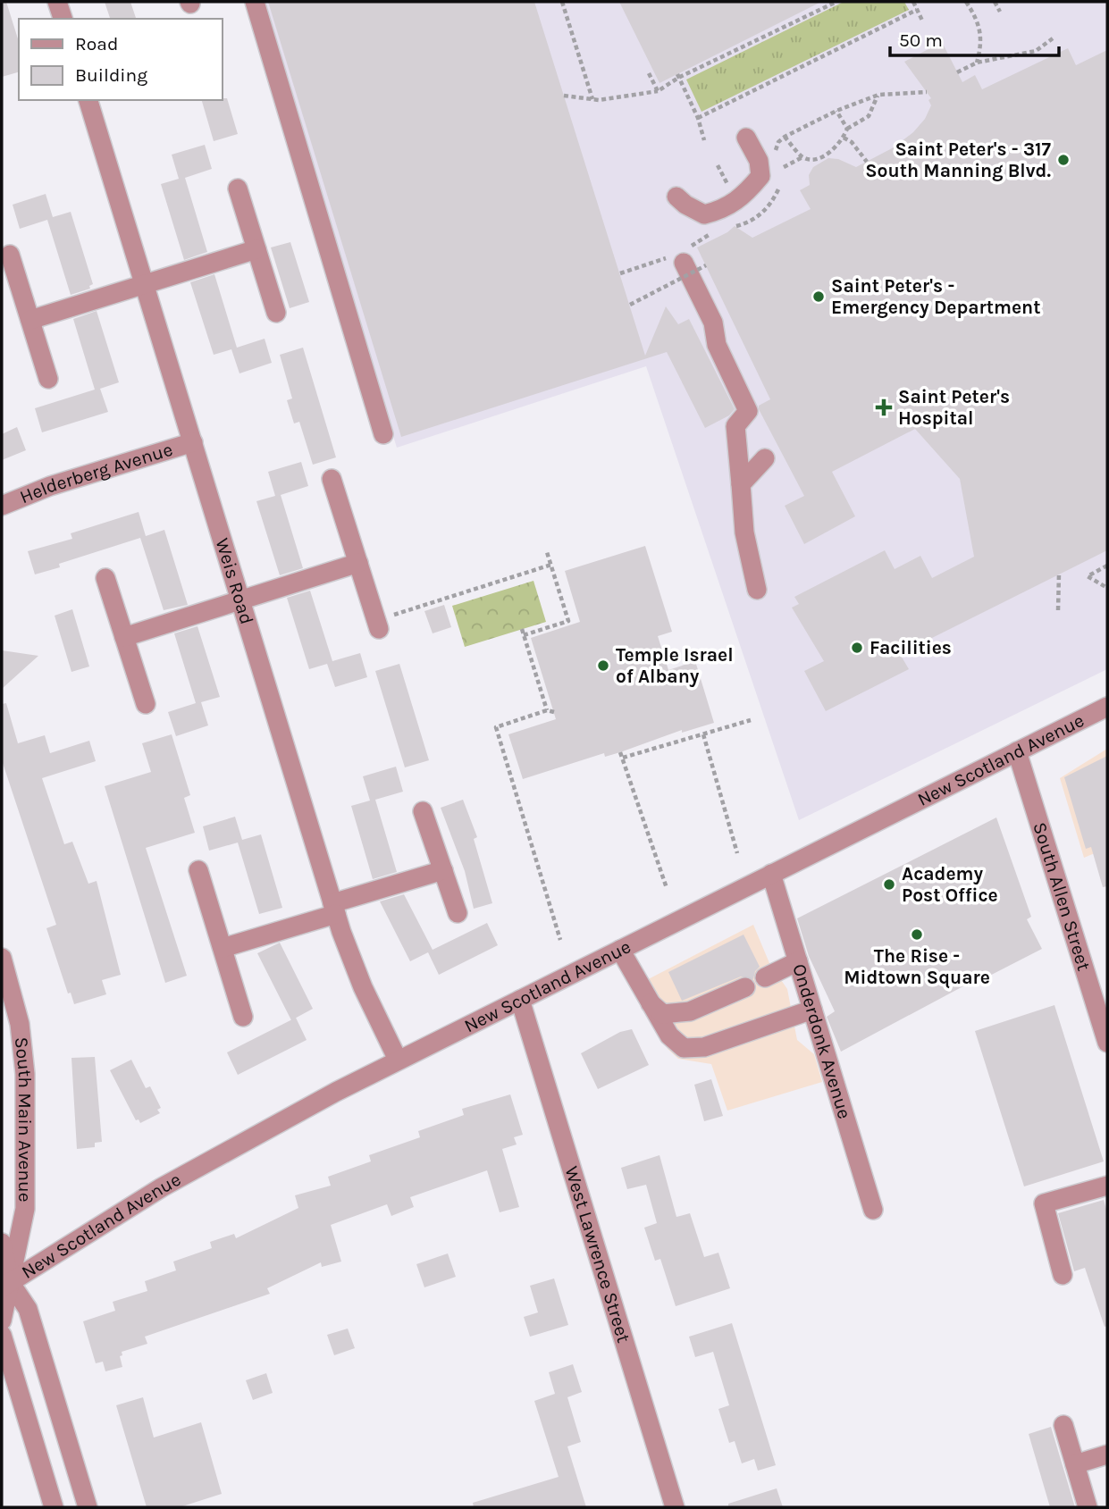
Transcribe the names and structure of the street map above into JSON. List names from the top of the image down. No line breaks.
{"streets":{"street":["Helderberg Avenue","Weis Road","New Scotland Avenue","South Allen Street","Onderdonk Avenue","South Main Avenue","West Lawrence Street"]},"crossings":[["Helderberg Avenue","Weis Road"],["Weis Road","New Scotland Avenue"],["New Scotland Avenue","South Allen Street"],["New Scotland Avenue","Onderdonk Avenue"],["New Scotland Avenue","South Main Avenue"],["New Scotland Avenue","West Lawrence Street"]],"places":{"other":["Saint Peter's - 317 South Manning Blvd.","Saint Peter's - Emergency Department","Facilities","Temple Israel of Albany","Academy Post Office","The Rise - Midtown Square"],"health":["Saint Peter's Hospital"]},"legend":["Road","Building"],"scale_bar":"50 m"}
